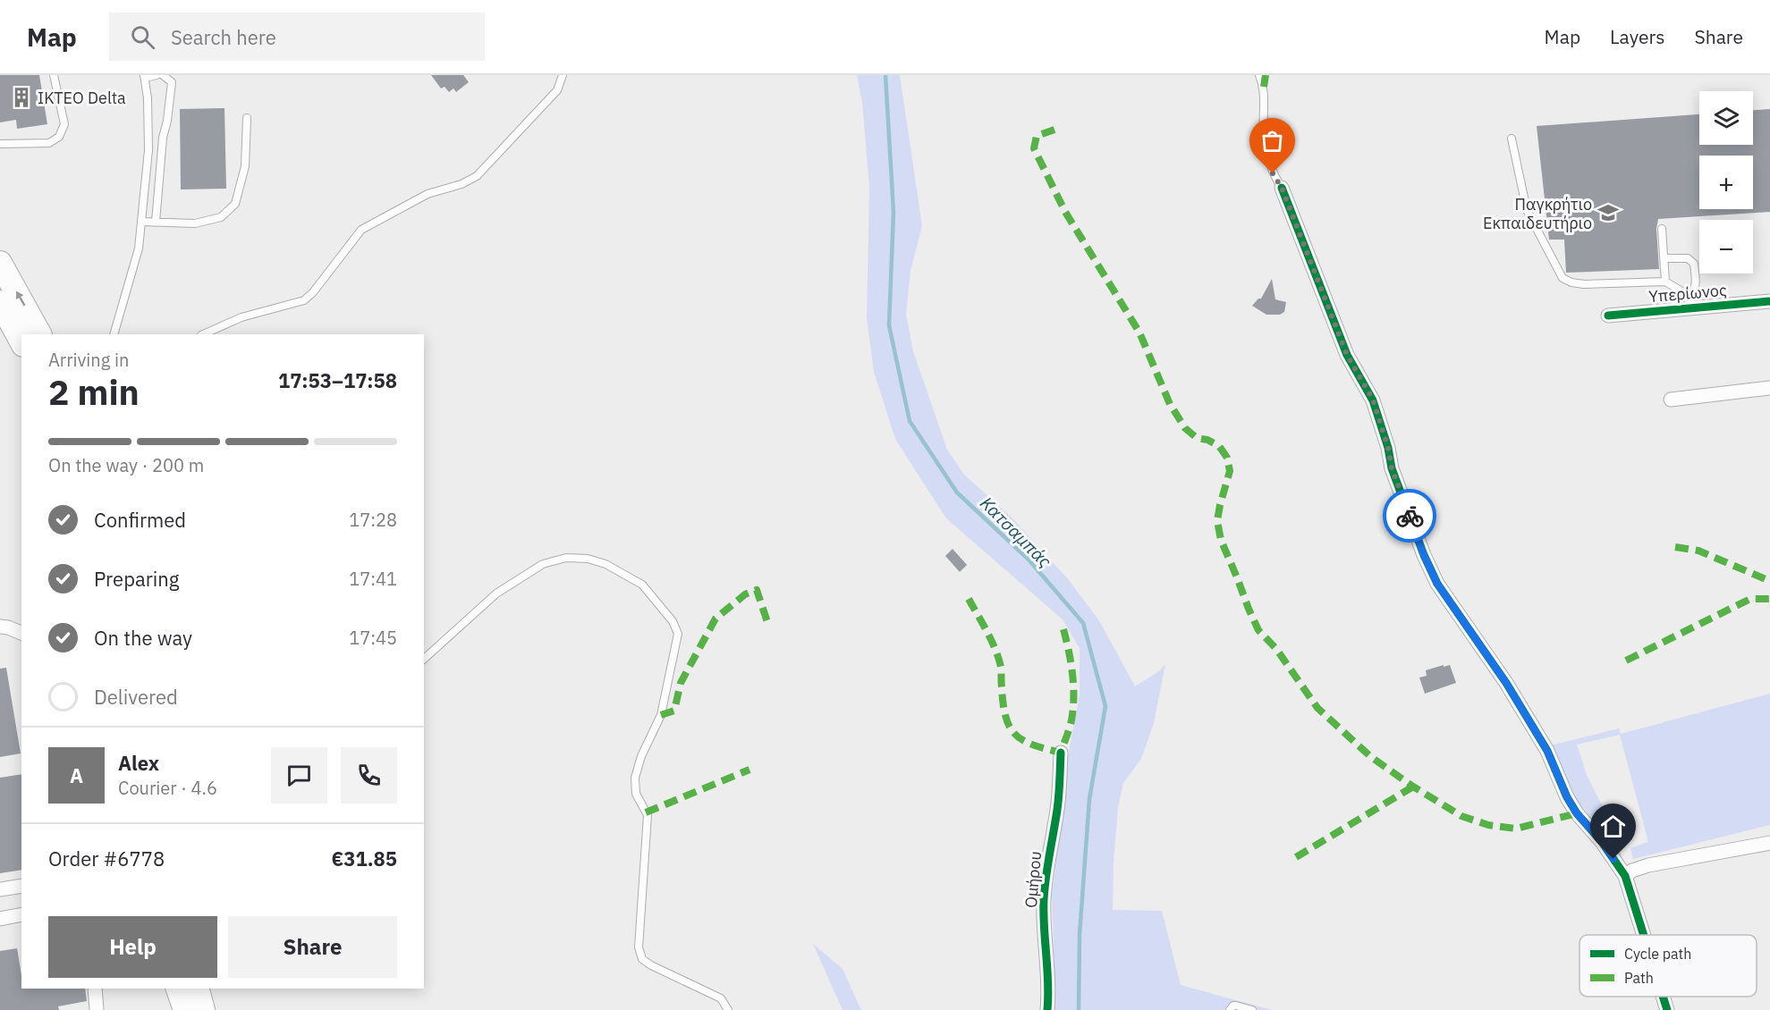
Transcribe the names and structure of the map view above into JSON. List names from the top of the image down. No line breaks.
{"streets":{"street":["Υπερίωνος","Ομήρου"]},"water":["Κατσαμπάς"],"places":{"building":["ΙΚΤΕΟ Delta"],"school or university":["Παγκρήτιο Εκπαιδευτήριο"]},"legend":["Cycle path","Path"],"page":{"header":"Map","search":"Search here","nav":["Map","Layers","Share"],"map_buttons":["+","−"],"heading":["2 min","Arriving in","17:53–17:58"],"panel":["Alex","Courier · 4.6","Order #6778","€31.85"],"bar":"On the way · 200 m","list":[["Confirmed","17:28"],["Preparing","17:41"],["On the way","17:45"],"Delivered"],"round":"A","buttons":["Help","Share"]}}
